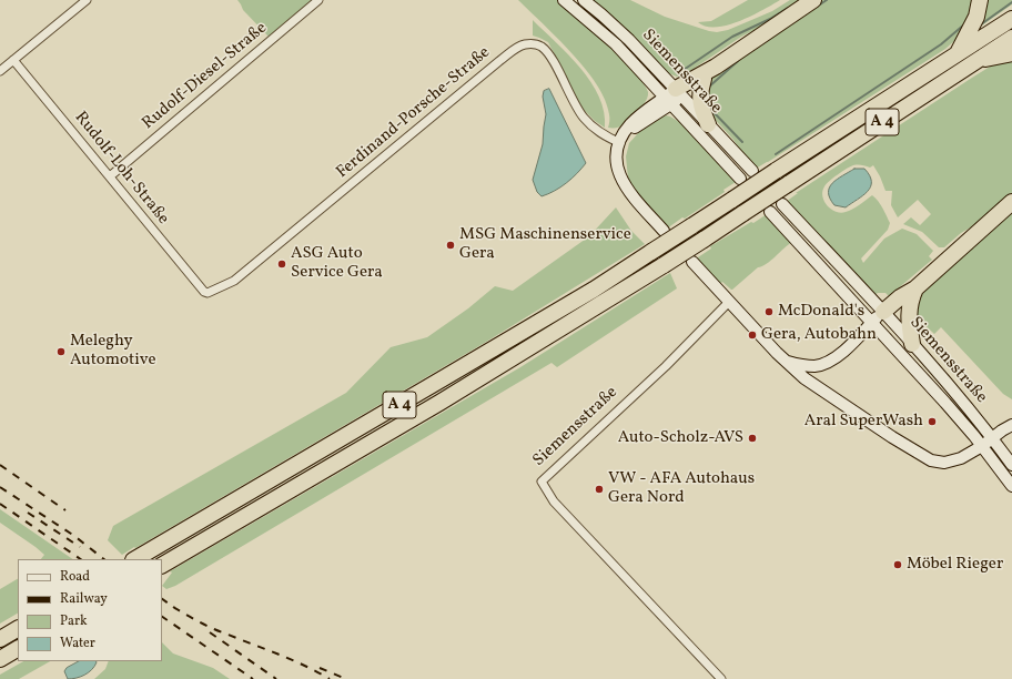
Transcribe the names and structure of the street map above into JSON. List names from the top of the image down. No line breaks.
{"streets":{"highway":["A 4"],"main road":["Siemensstraße"],"street":["Rudolf-Diesel-Straße","Ferdinand-Porsche-Straße","Rudolf-Loh-Straße"]},"crossings":[["Siemensstraße","Ferdinand-Porsche-Straße"],["Rudolf-Diesel-Straße","Rudolf-Loh-Straße"],["Ferdinand-Porsche-Straße","Rudolf-Loh-Straße"]],"places":["MSG Maschinenservice Gera","ASG Auto Service Gera","McDonald's","Gera, Autobahn","Meleghy Automotive","Aral SuperWash","Auto-Scholz-AVS","VW - AFA Autohaus Gera Nord","Möbel Rieger"],"legend":["Road","Railway","Park","Water"]}
